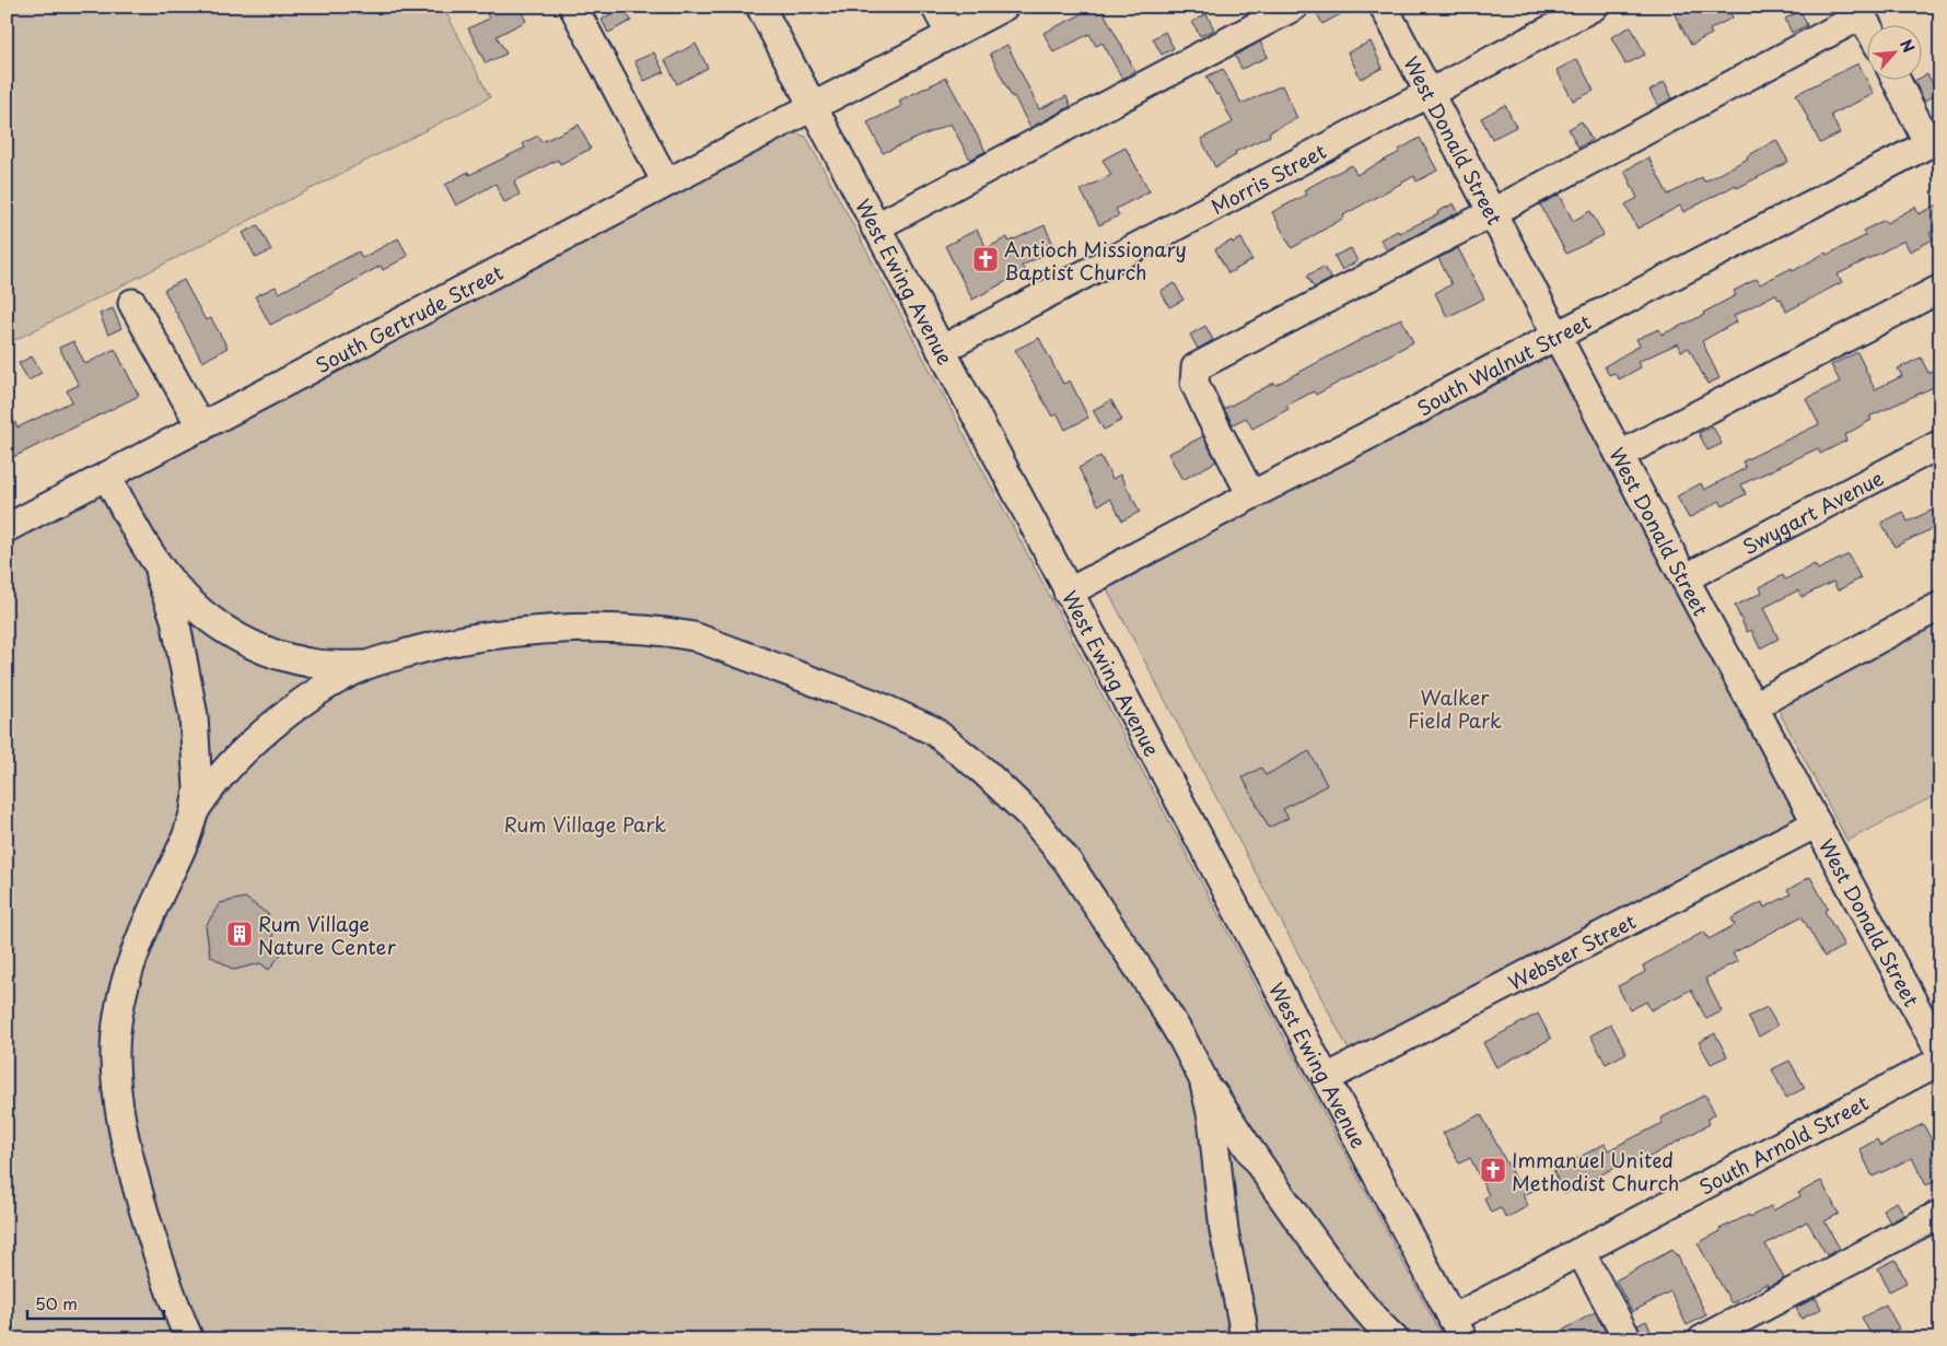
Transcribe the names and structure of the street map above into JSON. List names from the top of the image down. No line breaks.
{"streets":{"street":["West Donald Street","Morris Street","West Ewing Avenue","South Gertrude Street","South Walnut Street","Swygart Avenue","Webster Street","South Arnold Street"]},"crossings":[["West Donald Street","Morris Street"],["West Donald Street","South Walnut Street"],["West Donald Street","Swygart Avenue"],["West Donald Street","Webster Street"],["Morris Street","West Ewing Avenue"],["West Ewing Avenue","South Gertrude Street"],["West Ewing Avenue","South Walnut Street"],["West Ewing Avenue","Webster Street"],["West Ewing Avenue","South Arnold Street"]],"parks":["Walker Field Park","Rum Village Park"],"places":{"church":["Antioch Missionary Baptist Church","Immanuel United Methodist Church"],"building":["Rum Village Nature Center"]},"scale_bar":"50 m","north":"top right"}
